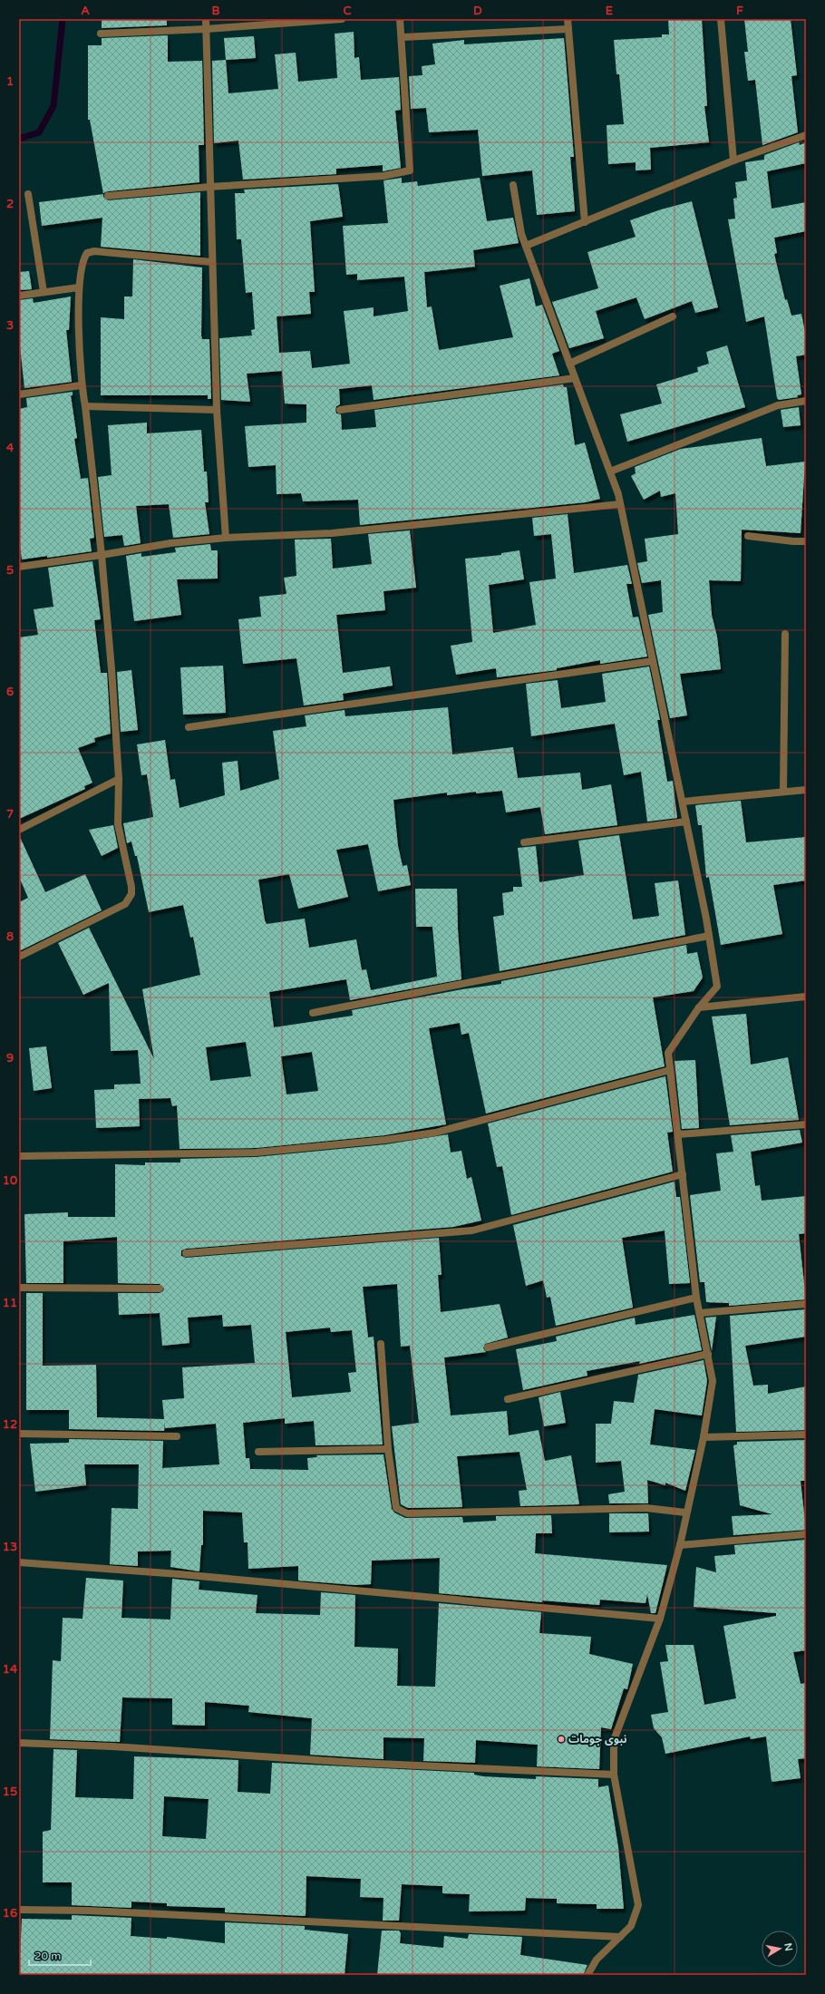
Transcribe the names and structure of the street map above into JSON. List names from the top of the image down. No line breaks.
{"places":["نبوی جومات"],"scale_bar":"20 m","north":"right","grid":{"columns":["A","B","C","D","E","F"],"rows":["1","2","3","4","5","6","7","8","9","10","11","12","13","14","15","16"]}}
